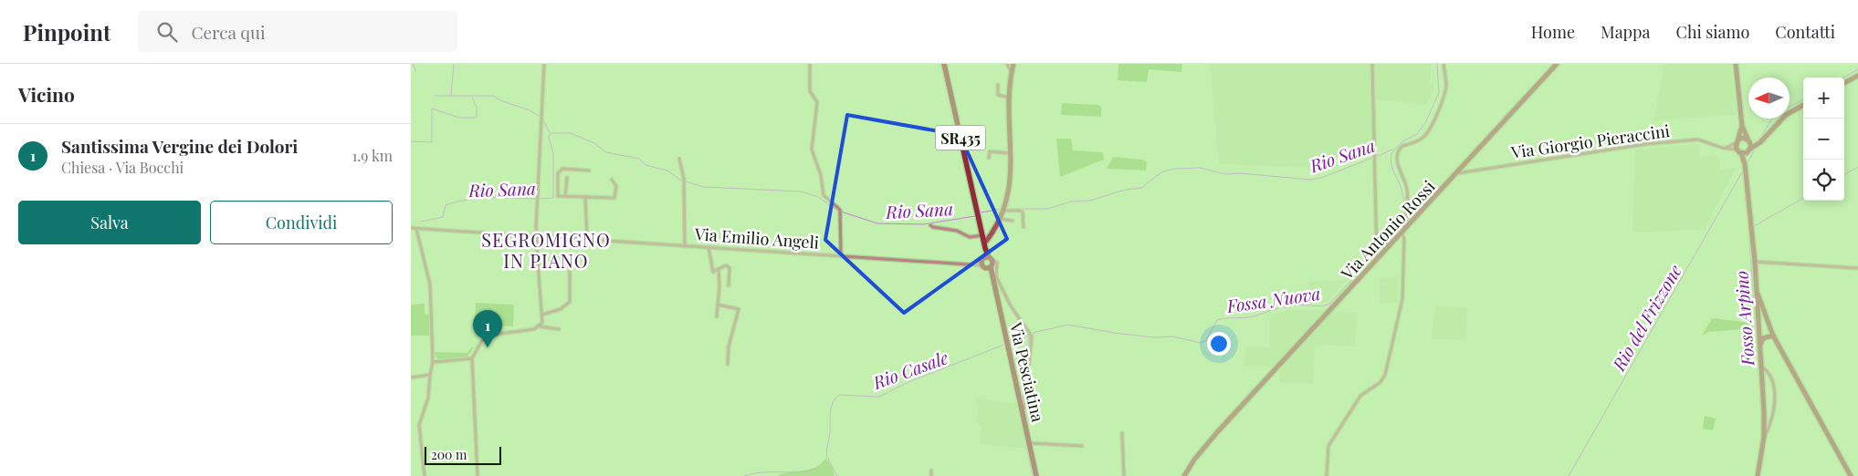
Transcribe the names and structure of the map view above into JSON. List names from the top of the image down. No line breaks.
{"streets":{"main road":["SR435","Via Antonio Rossi","Via Pesciatina"],"street":["Via Giorgio Pieraccini","Via Emilio Angeli"]},"crossings":[["Via Giorgio Pieraccini","Via Antonio Rossi"],["Via Emilio Angeli","Via Pesciatina"]],"districts":["SEGROMIGNO IN PIANO"],"water":["Rio Sana","Fossa Nuova","Rio del Frizzone","Fosso Arpino","Rio Casale"],"scale_bar":"200 m","north":"left","page":{"header":"Pinpoint","search":"Cerca qui","nav":["Home","Mappa","Chi siamo","Contatti"],"heading":"Vicino","map_buttons":["+","−"],"list":[{"mark":"1","name":"Santissima Vergine dei Dolori","note":"Chiesa · Via Bocchi","value":"1.9 km"}],"buttons":["Salva","Condividi"],"pins":"1","scale":"200 m"}}
